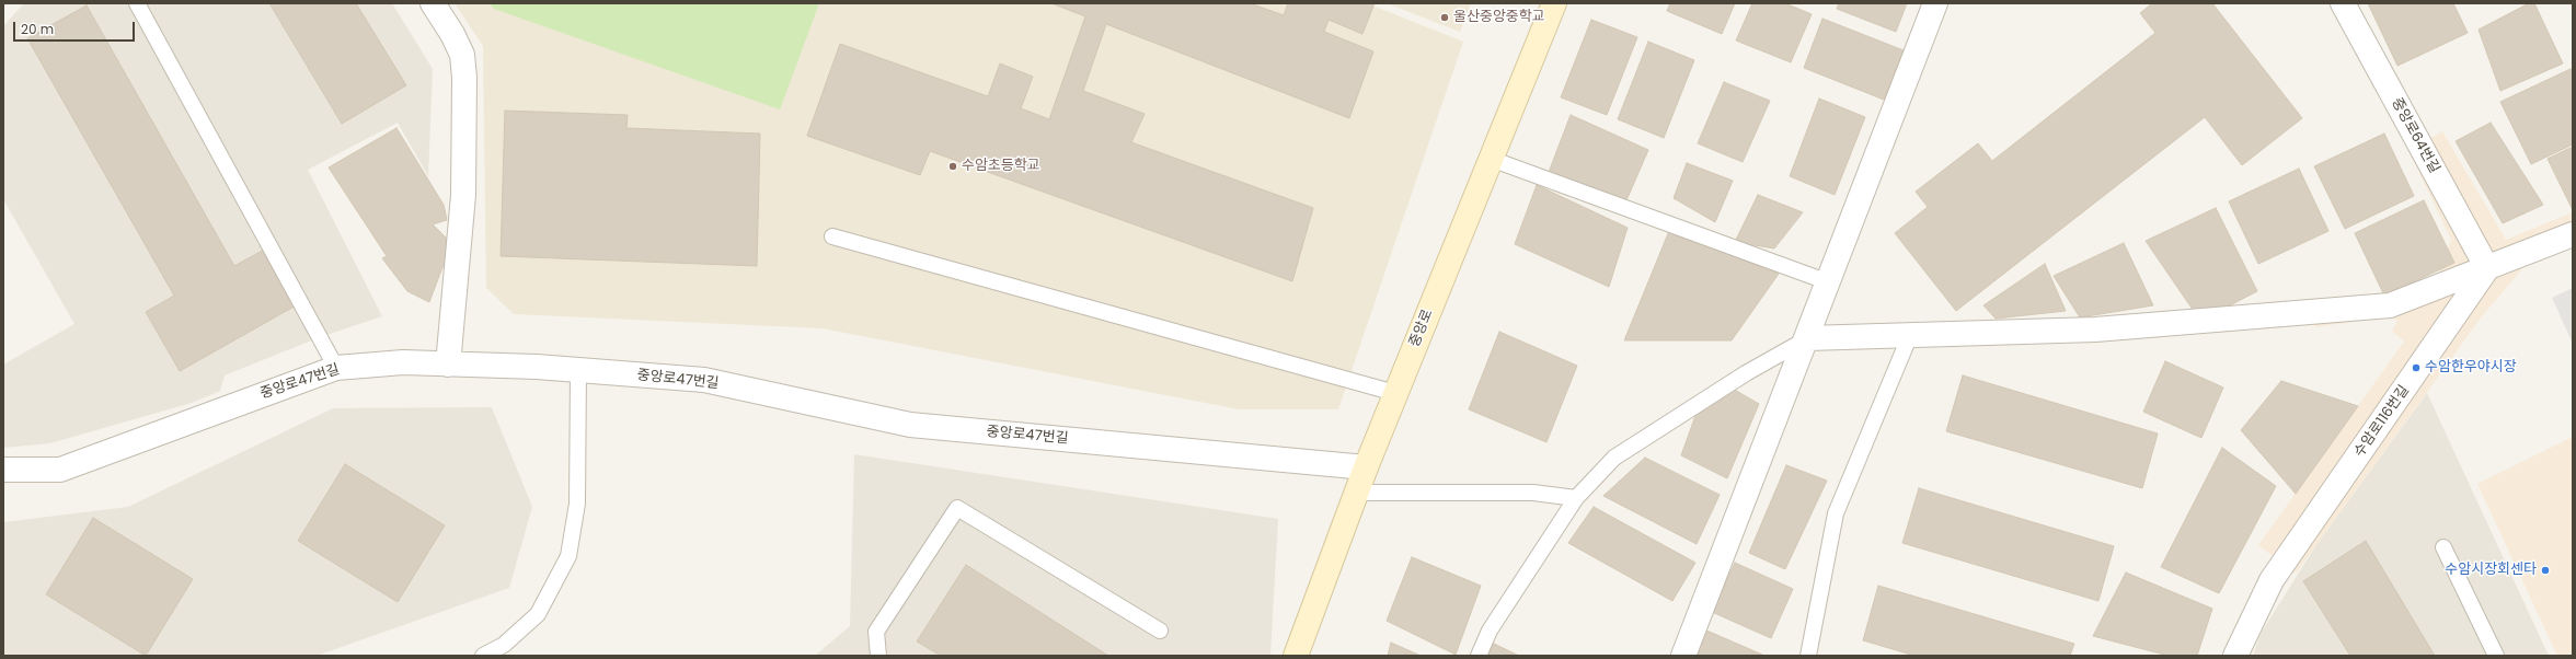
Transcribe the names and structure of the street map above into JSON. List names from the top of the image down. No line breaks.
{"streets":{"main road":["중앙로"],"street":["중앙로64번길","중앙로47번길","수암로116번길"]},"crossings":[["중앙로64번길","수암로116번길"],["중앙로","중앙로47번길"]],"places":["울산중앙중학교","수암초등학교","수암한우야시장","수암시장회센타"],"scale_bar":"20 m"}
